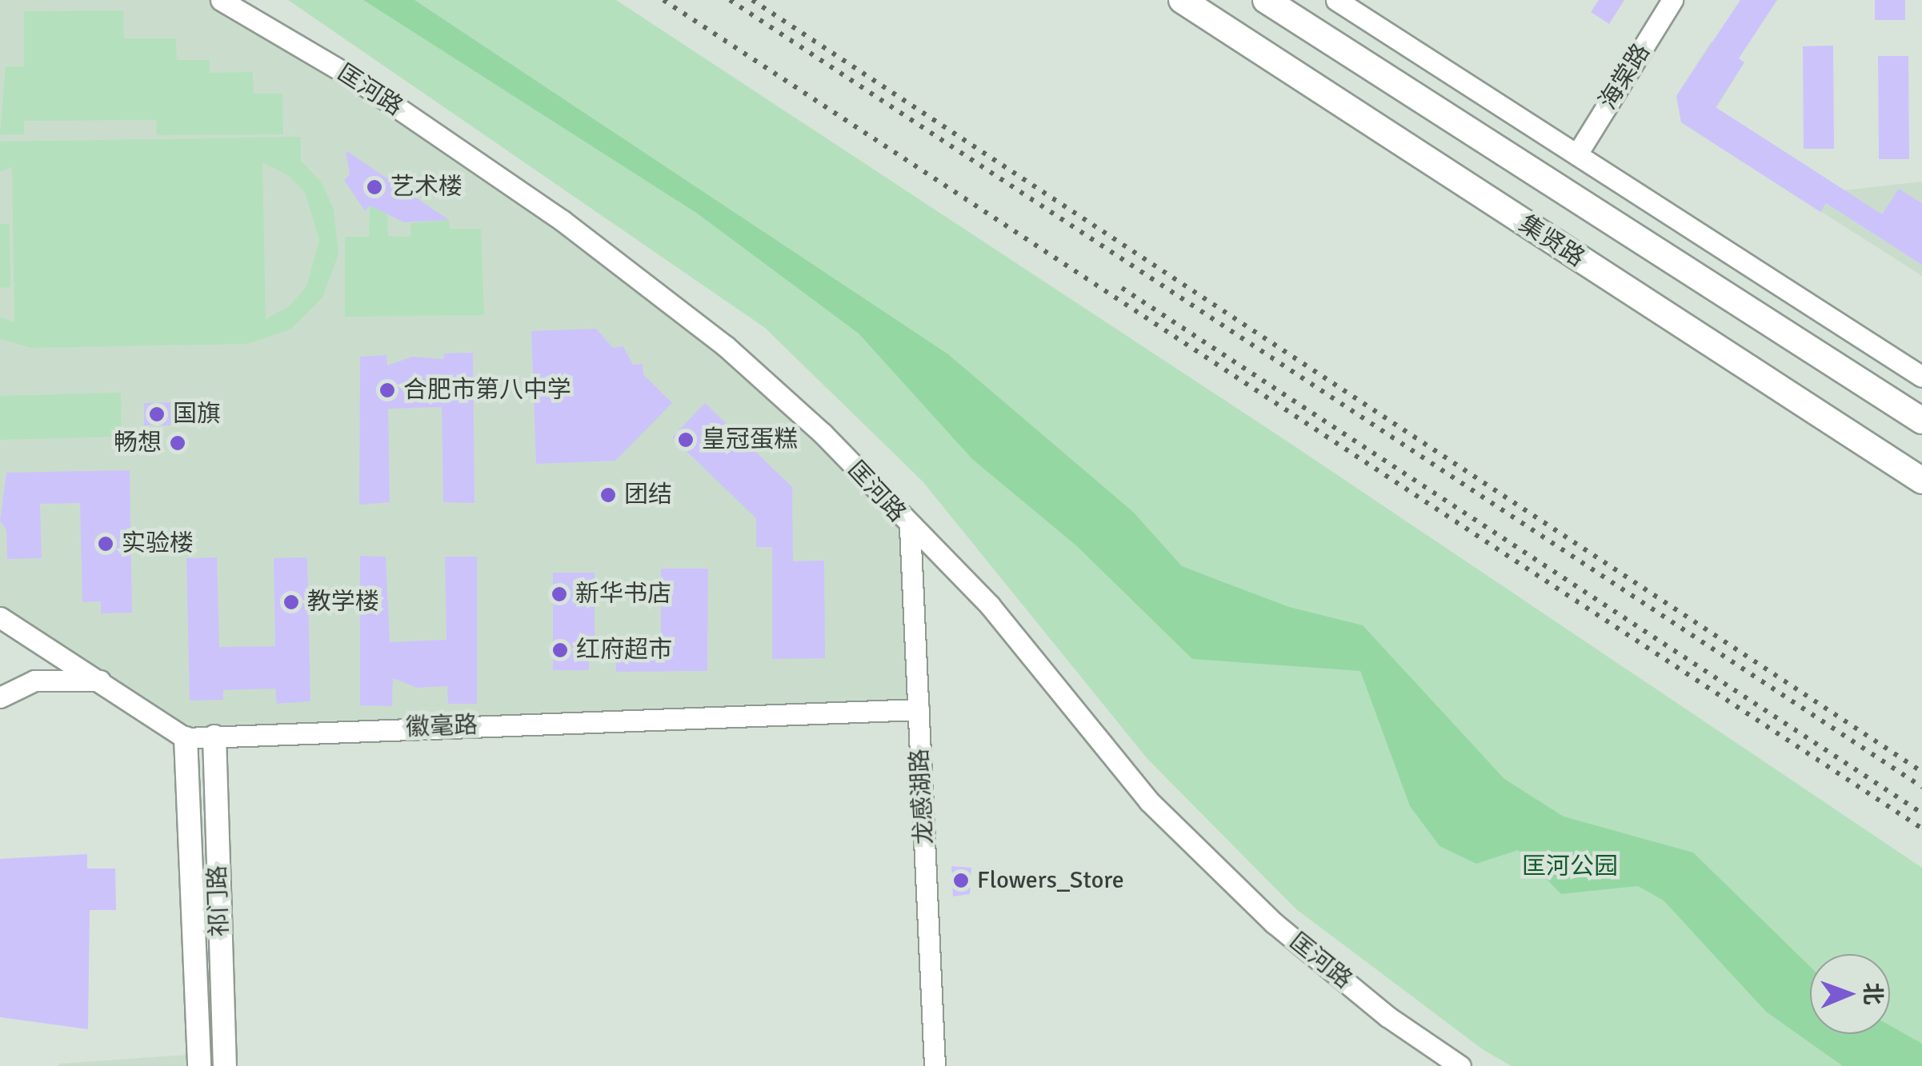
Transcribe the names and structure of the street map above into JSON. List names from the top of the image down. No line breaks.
{"streets":{"highway":["集贤路"],"main road":["祁门路"],"street":["海棠路","匡河路","徽毫路","龙感湖路"]},"crossings":[["匡河路","龙感湖路"],["徽毫路","龙感湖路"],["徽毫路","祁门路"]],"parks":["匡河公园"],"places":["艺术楼","合肥市第八中学","国旗","皇冠蛋糕","畅想","团结","实验楼","新华书店","教学楼","红府超市","Flowers_Store"],"north":"right"}
